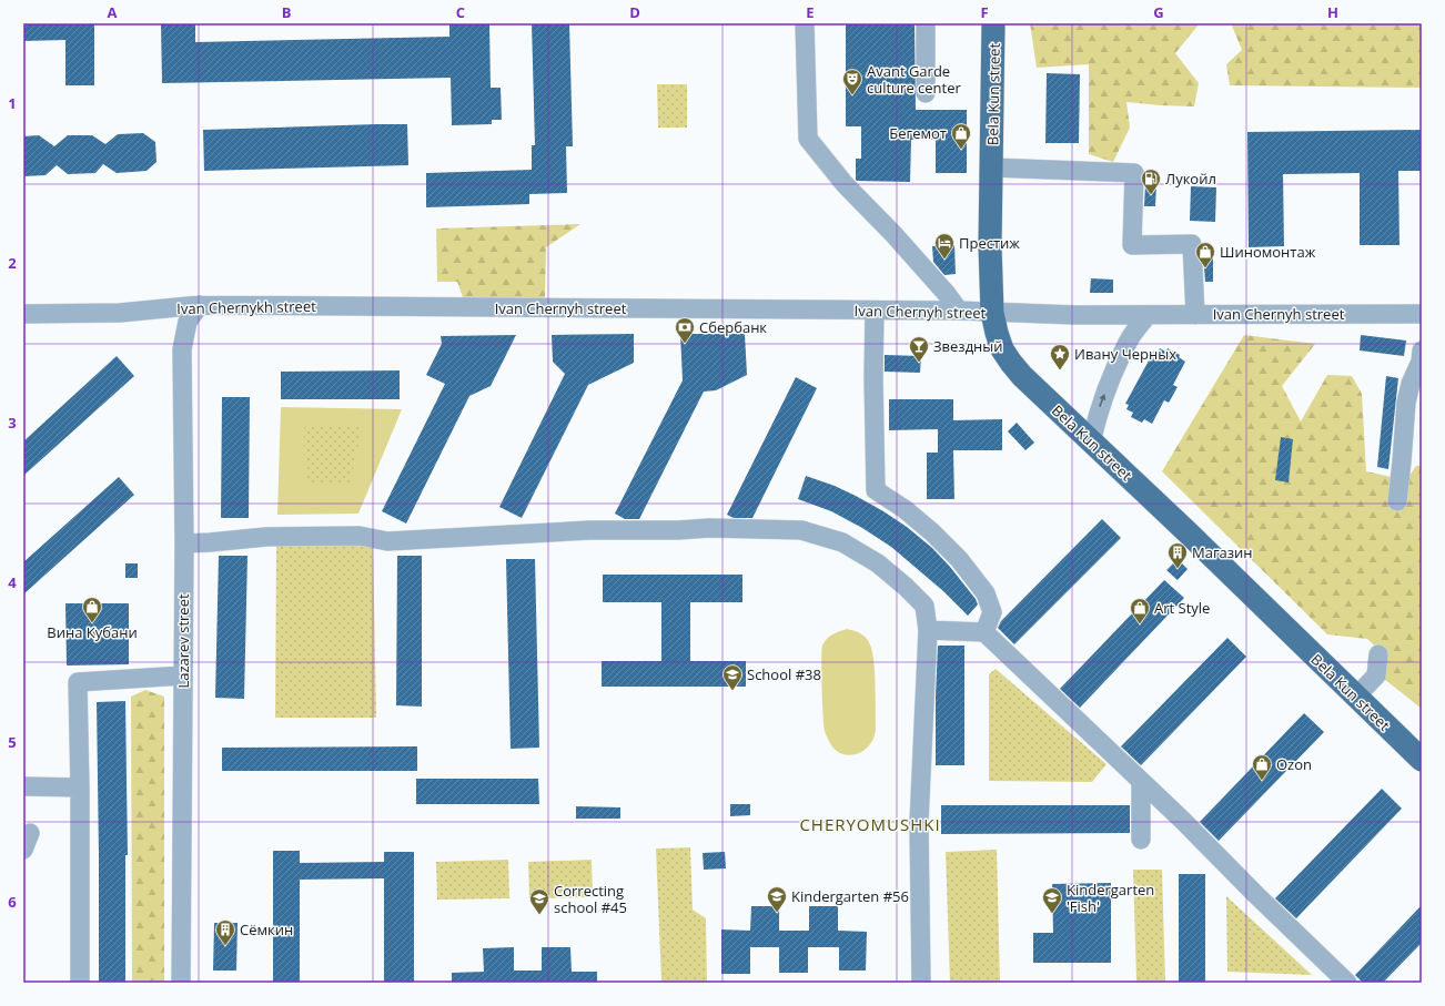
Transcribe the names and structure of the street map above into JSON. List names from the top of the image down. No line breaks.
{"streets":{"main road":["Bela Kun street"],"street":["Ivan Chernykh street","Ivan Chernyh street","Lazarev street"]},"crossings":[["Bela Kun street","Ivan Chernyh street"],["Ivan Chernykh street","Ivan Chernyh street"],["Ivan Chernykh street","Lazarev street"]],"districts":["CHERYOMUSHKI"],"places":{"theatre":["Avant Garde culture center"],"shop":["Бегемот","Шиномонтаж","Вина Кубани","Art Style","Ozon"],"fuel station":["Лукойл"],"hotel":["Престиж"],"bank":["Сбербанк"],"bar":["Звездный"],"place":["Ивану Черных"],"building":["Магазин","Сёмкин"],"school or university":["School #38","Kindergarten #56","Kindergarten 'Fish'","Correcting school #45"]},"grid":{"columns":["A","B","C","D","E","F","G","H"],"rows":["1","2","3","4","5","6"]}}
